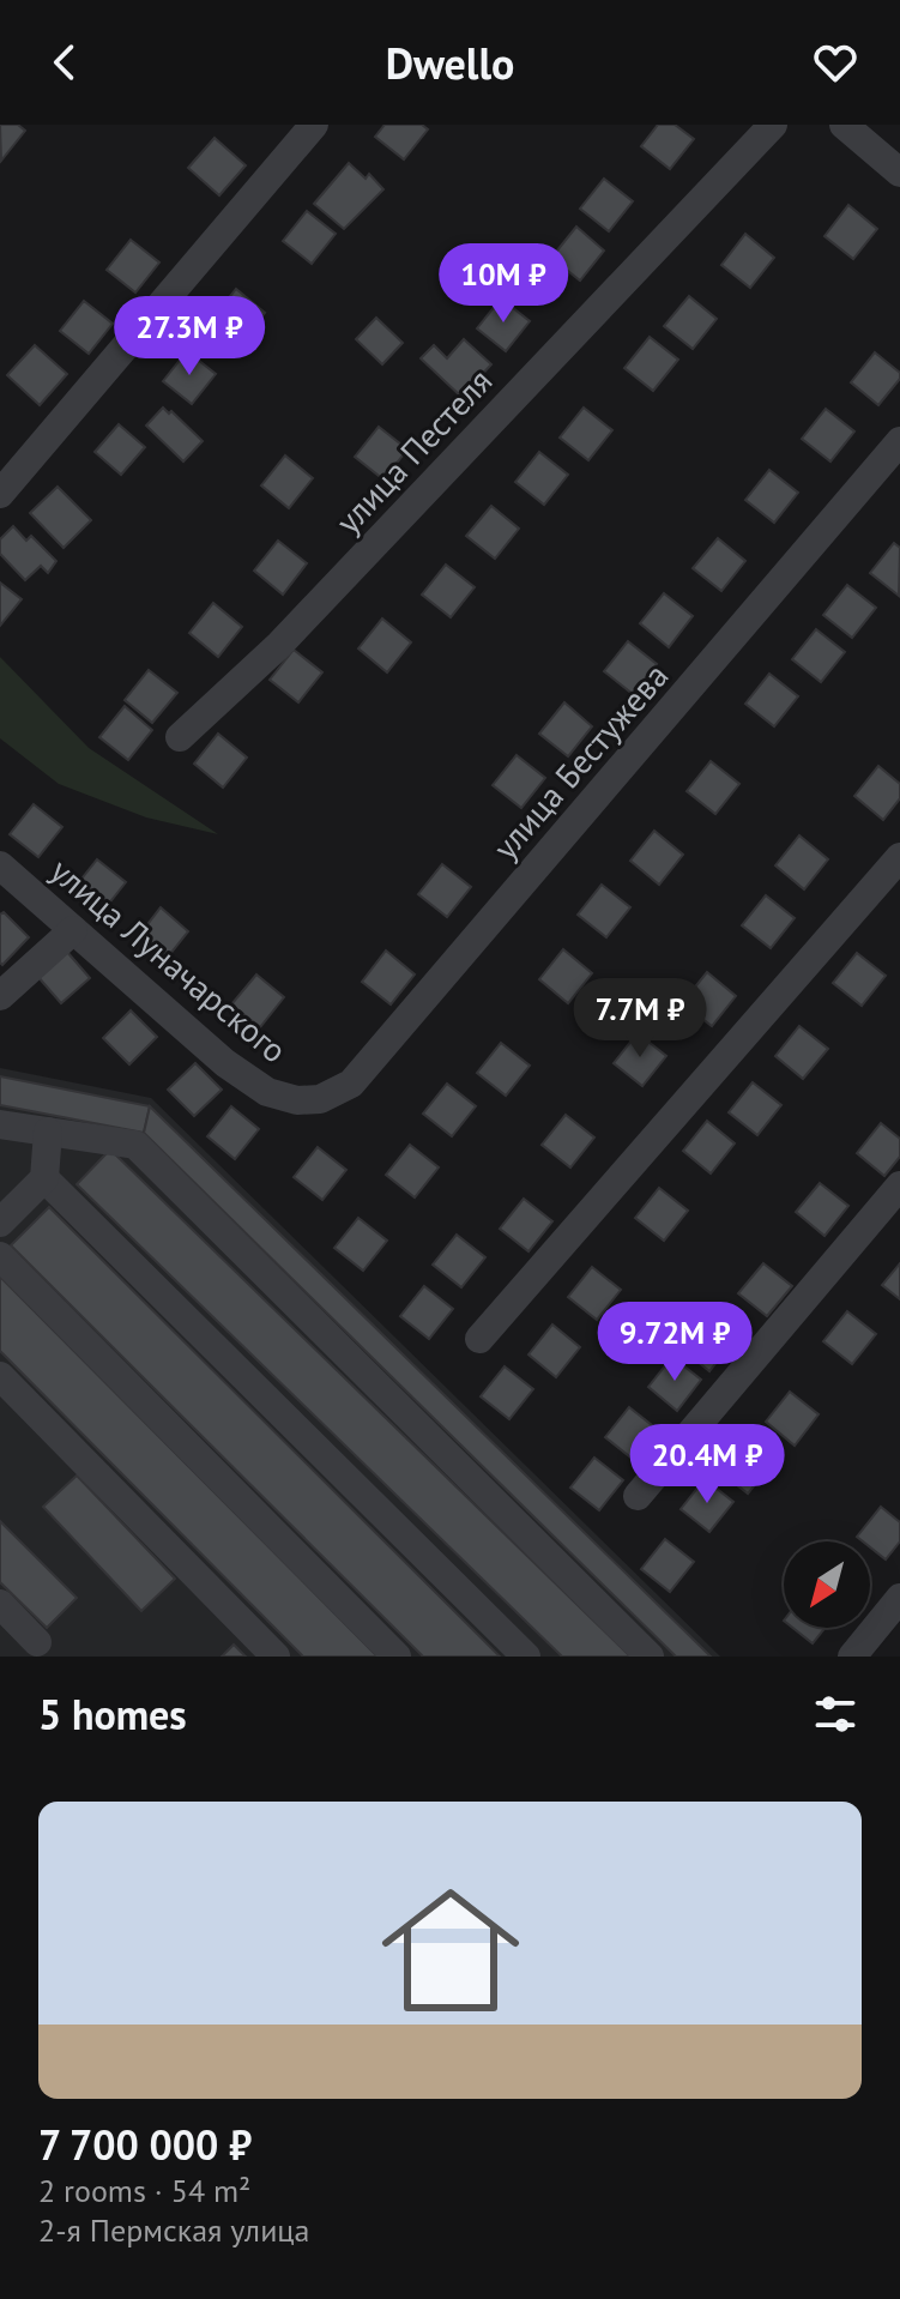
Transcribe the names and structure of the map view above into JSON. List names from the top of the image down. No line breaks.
{"streets":{"street":["улица Пестеля","улица Бестужева","улица Луначарского"]},"crossings":[["улица Бестужева","улица Луначарского"]],"north":"bottom left","page":{"header":"Dwello","price":["10M ₽","27.3M ₽","7.7M ₽","9.72M ₽","20.4M ₽"],"heading":"5 homes","list":[{"name":"7 700 000 ₽","note":"2 rooms · 54 m² · 2-я Пермская улица"}]}}
